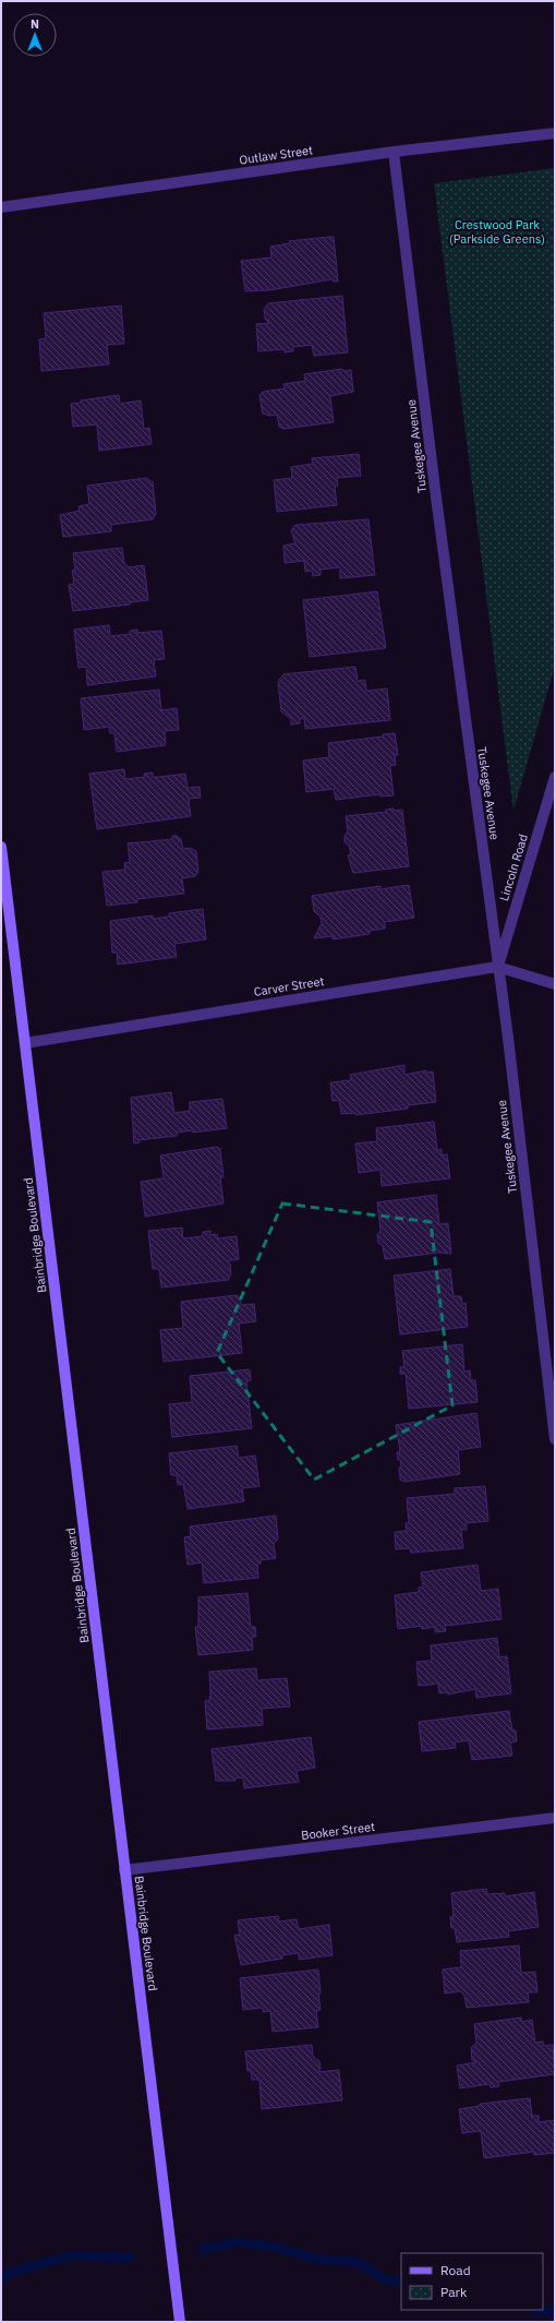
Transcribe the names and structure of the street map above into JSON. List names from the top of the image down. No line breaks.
{"streets":{"main road":["Bainbridge Boulevard"],"street":["Outlaw Street","Tuskegee Avenue","Lincoln Road","Carver Street","Booker Street"]},"crossings":[["Outlaw Street","Tuskegee Avenue"],["Tuskegee Avenue","Lincoln Road"],["Tuskegee Avenue","Carver Street"],["Lincoln Road","Carver Street"],["Carver Street","Bainbridge Boulevard"],["Bainbridge Boulevard","Booker Street"]],"parks":["Crestwood Park (Parkside Greens)"],"legend":["Road","Park"],"north":"top"}
